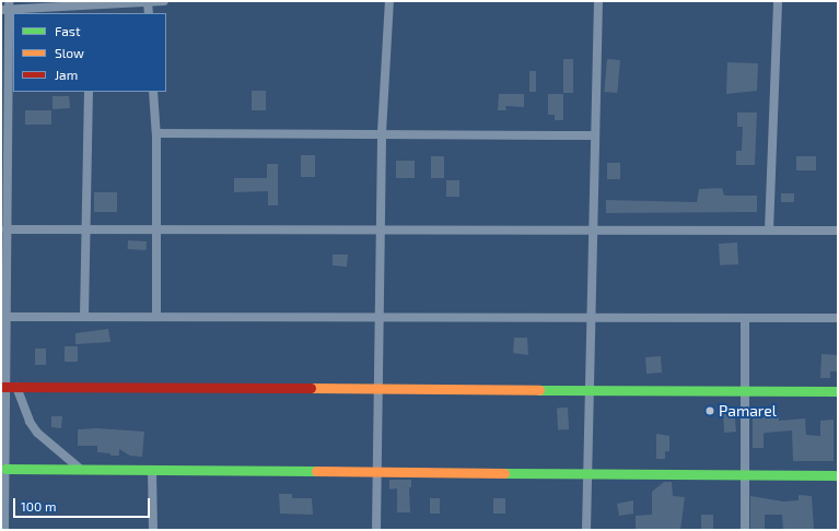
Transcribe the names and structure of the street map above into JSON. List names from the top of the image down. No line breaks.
{"places":["Pamarel"],"legend":["Fast","Slow","Jam"],"scale_bar":"100 m"}
